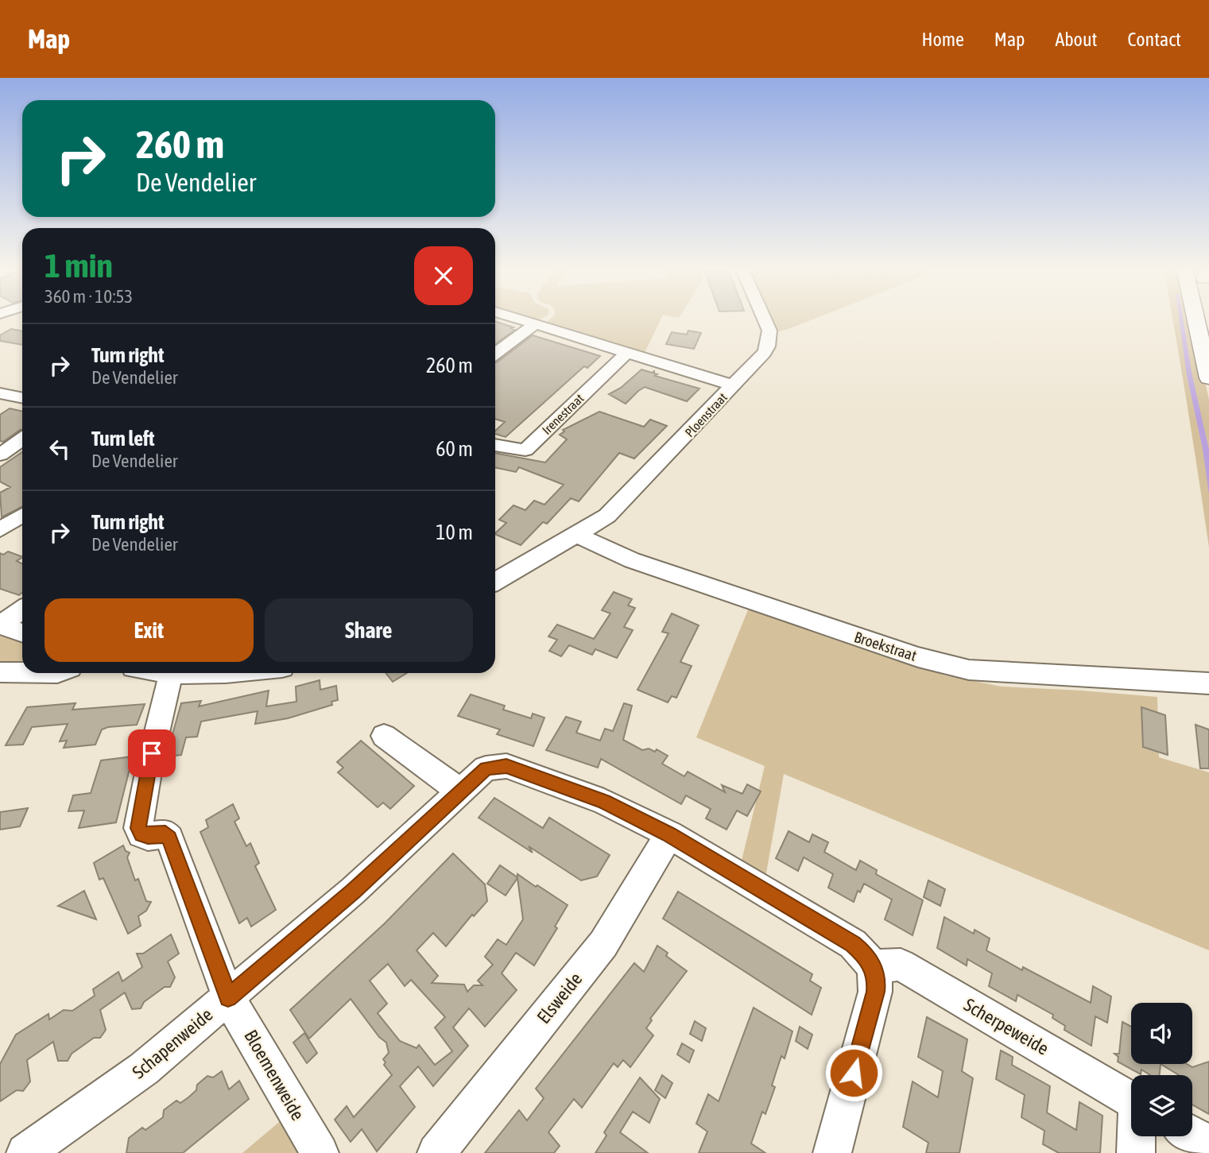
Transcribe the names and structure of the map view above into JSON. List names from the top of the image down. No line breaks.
{"streets":{"street":["Irenestraat","Ploenstraat","Broekstraat","Elsweide","Scherpeweide","Schapenweide","Bloemenweide"]},"crossings":[["Ploenstraat","Broekstraat"],["Elsweide","Schapenweide"],["Scherpeweide","Schapenweide"],["Schapenweide","Bloemenweide"]],"page":{"header":"Map","nav":["Home","Map","About","Contact"],"turn":["260 m","De Vendelier"],"heading":["1 min","360 m · 10:53"],"list":[{"name":"Turn right","note":"De Vendelier","value":"260 m"},{"name":"Turn left","note":"De Vendelier","value":"60 m"},{"name":"Turn right","note":"De Vendelier","value":"10 m"}],"buttons":["Exit","Share"]}}
